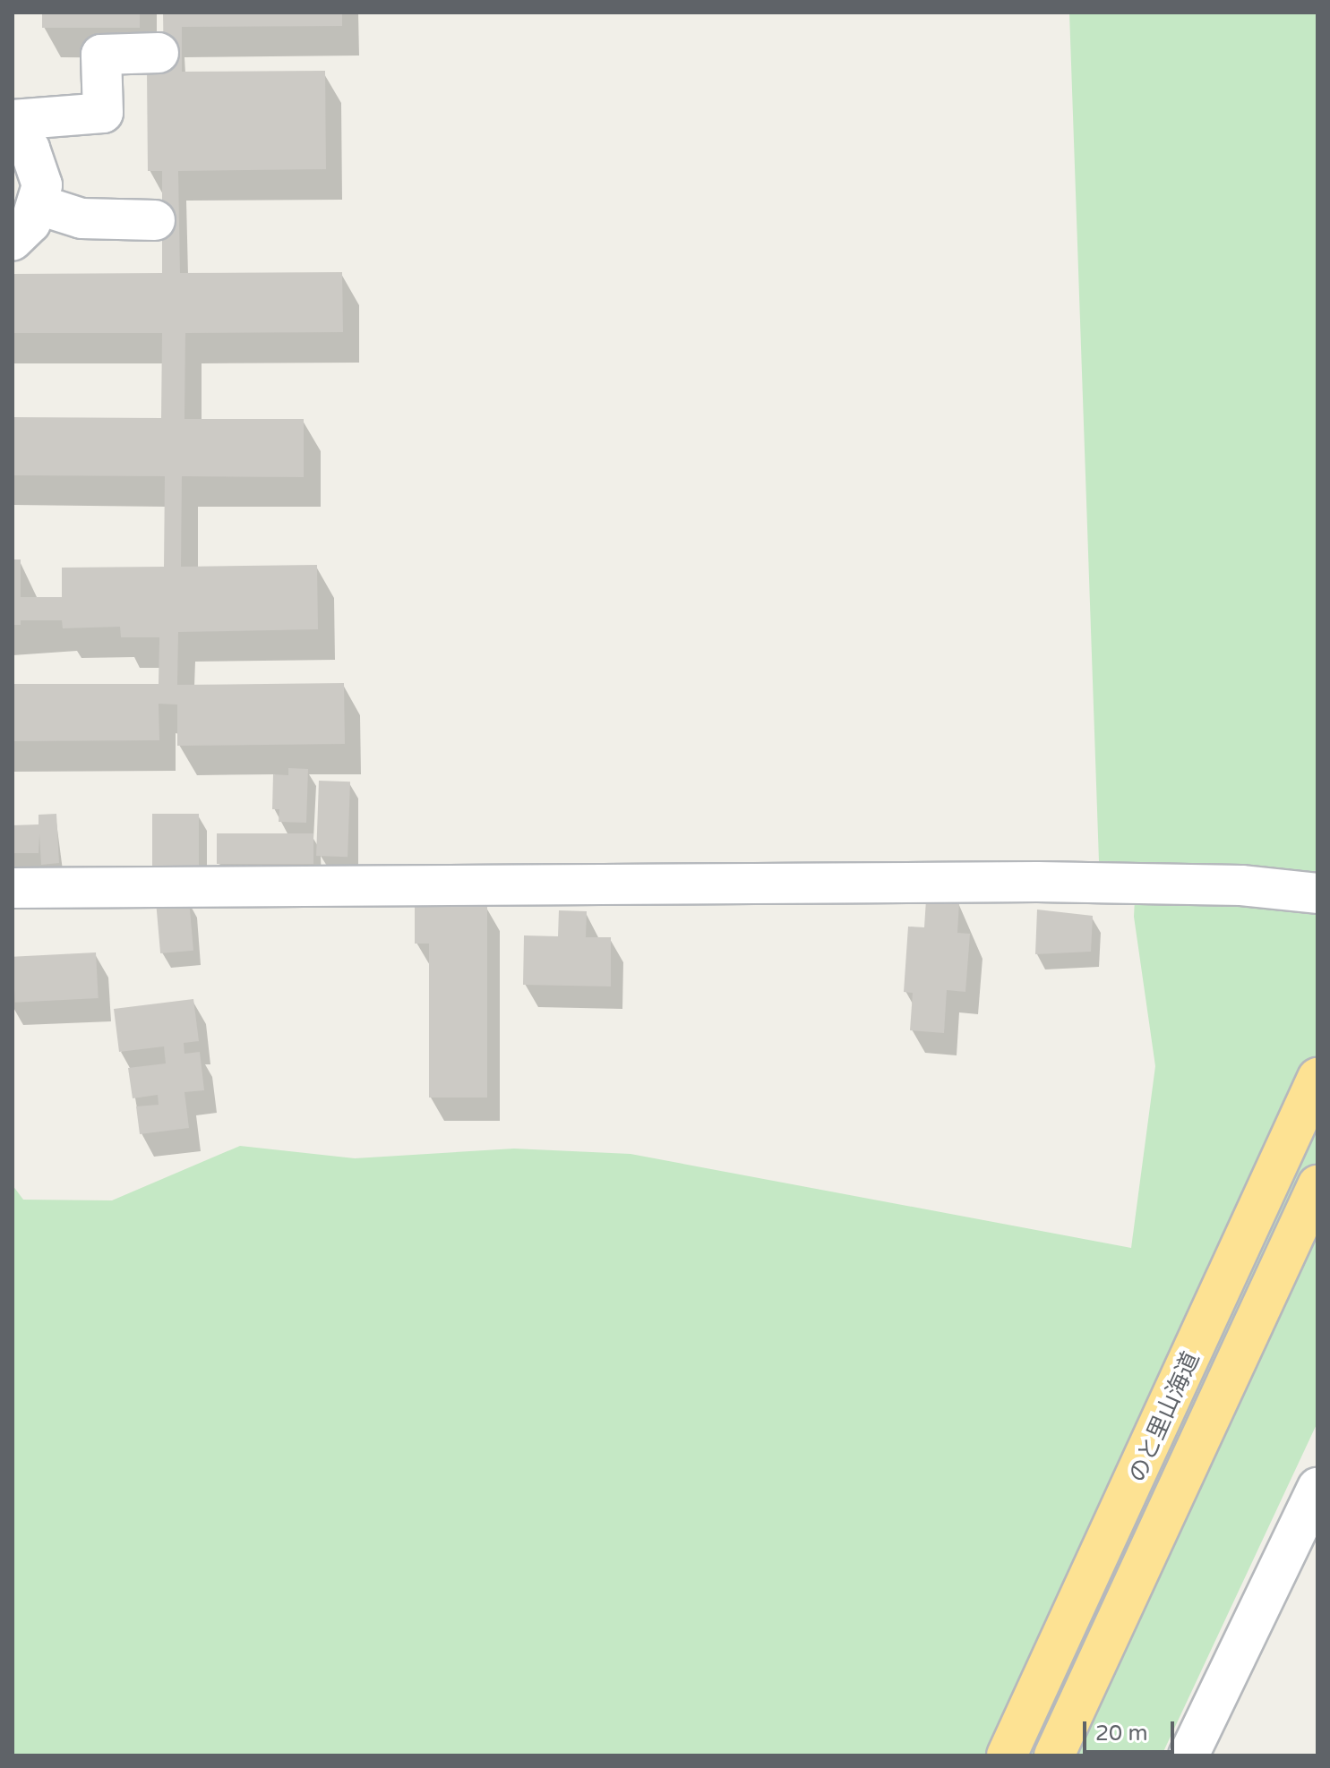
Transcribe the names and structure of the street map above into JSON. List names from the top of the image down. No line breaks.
{"streets":{"highway":["のと里山海道"]},"scale_bar":"20 m"}
